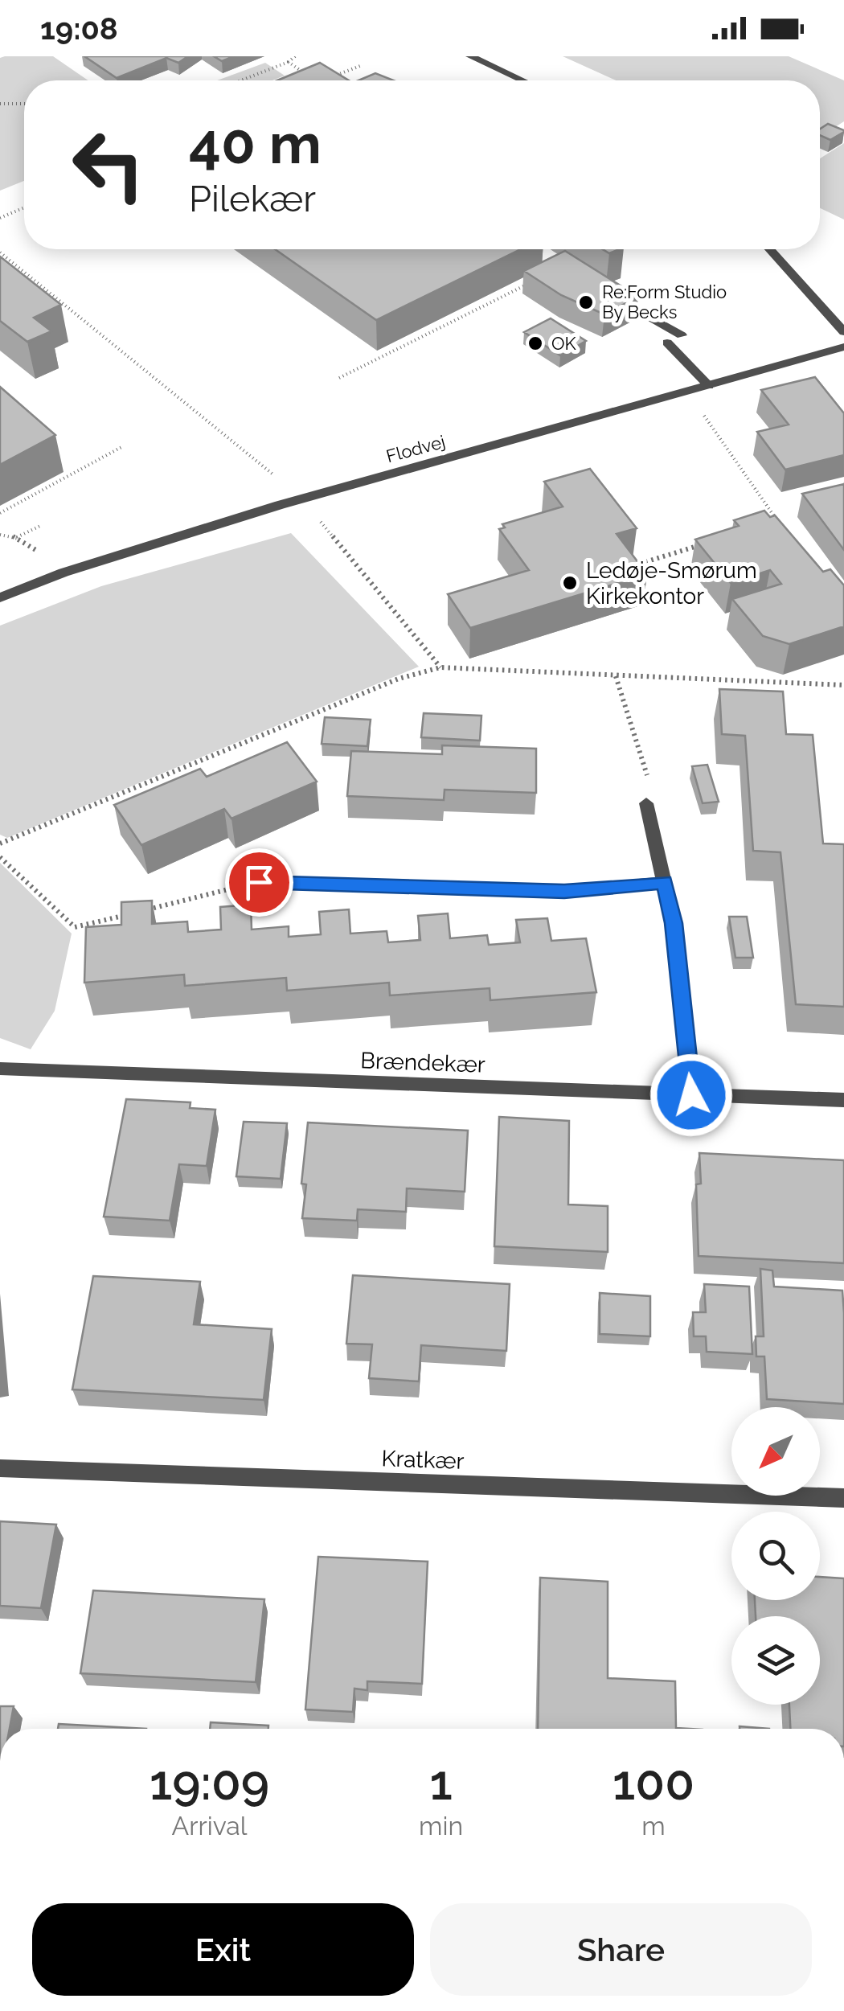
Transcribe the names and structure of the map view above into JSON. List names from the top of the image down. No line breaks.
{"streets":{"street":["Flodvej","Brændekær","Kratkær"]},"places":["Re:Form Studio By Becks","OK","Ledøje-Smørum Kirkekontor"],"north":"bottom left","page":{"status":"19:08","turn":["40 m","Pilekær"],"eta":["19:09","Arrival","1","min","100","m"],"buttons":["Exit","Share"]}}
